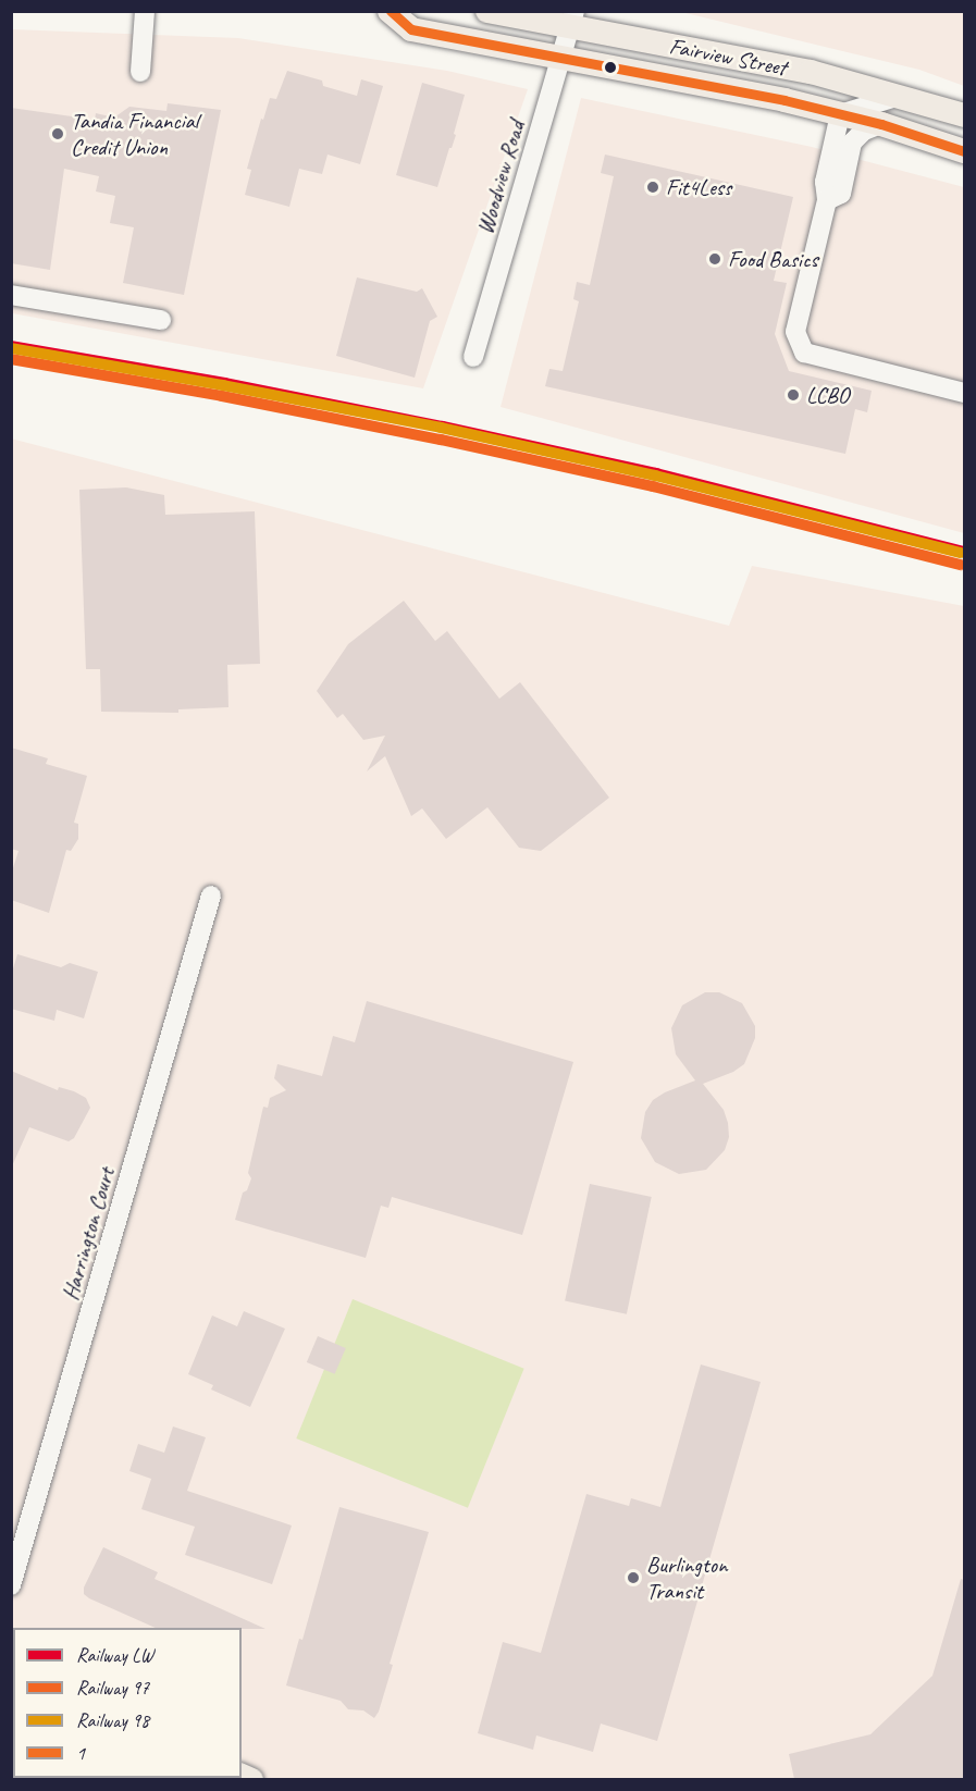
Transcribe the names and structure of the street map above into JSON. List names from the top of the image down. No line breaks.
{"streets":{"main road":["Fairview Street"],"street":["Woodview Road","Harrington Court"]},"crossings":[["Fairview Street","Woodview Road"]],"places":["Tandia Financial Credit Union","Fit4Less","Food Basics","LCBO","Burlington Transit"],"lines":["transit line 1","rail line LW","rail line 98","rail line 97"],"legend":["Railway LW","Railway 97","Railway 98","1"]}
